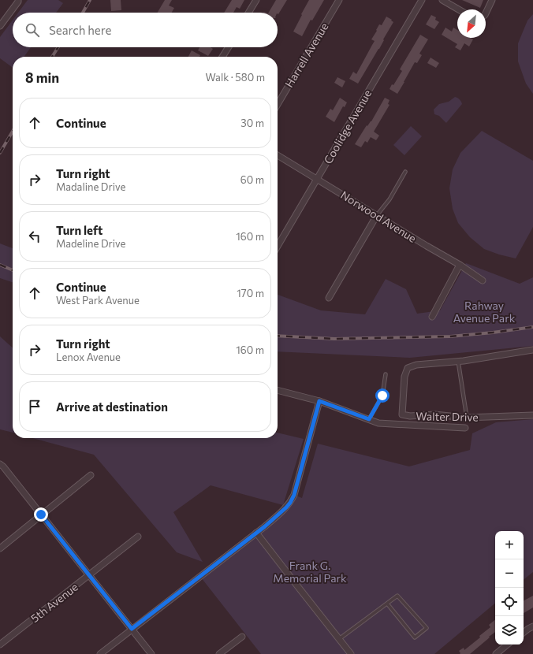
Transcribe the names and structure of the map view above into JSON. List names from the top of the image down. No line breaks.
{"streets":{"street":["Harrell Avenue","Coolidge Avenue","Norwood Avenue","Walter Drive","5th Avenue"]},"crossings":[["Coolidge Avenue","Norwood Avenue"]],"parks":["Rahway Avenue Park","Frank G. Memorial Park"],"north":"bottom left","page":{"search":"Search here","heading":["8 min","Walk · 580 m"],"list":[["Continue","30 m"],["Turn right","Madaline Drive","60 m"],["Turn left","Madeline Drive","160 m"],["Continue","West Park Avenue","170 m"],["Turn right","Lenox Avenue","160 m"],"Arrive at destination"],"map_buttons":["+","−"]}}
